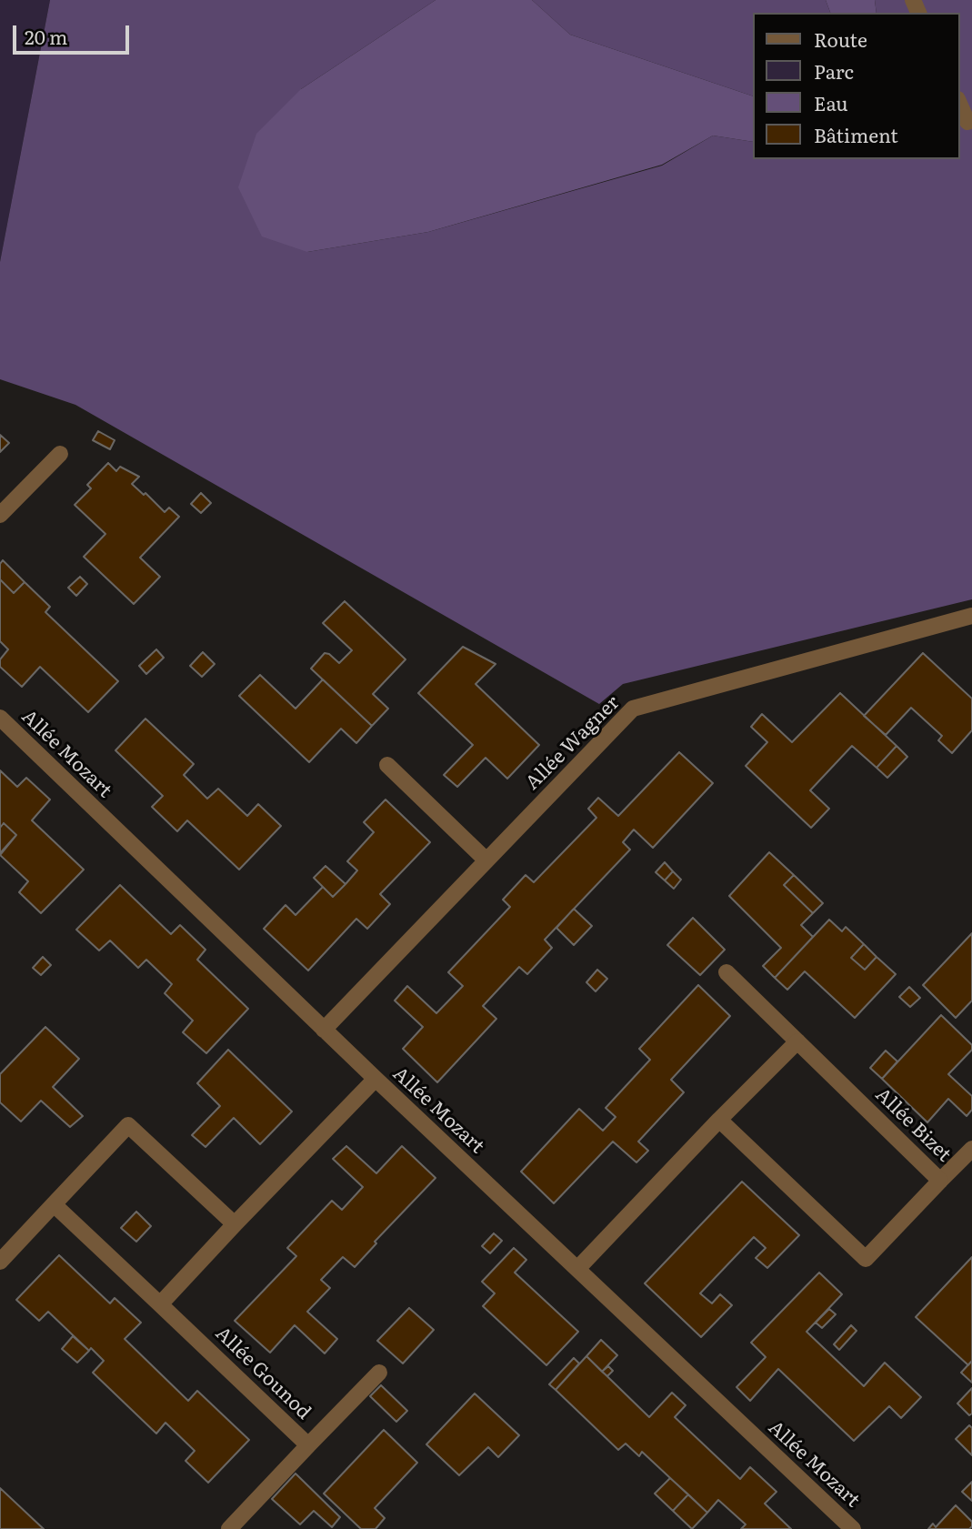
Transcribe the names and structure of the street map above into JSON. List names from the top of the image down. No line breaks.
{"streets":{"street":["Allée Wagner","Allée Mozart","Allée Bizet","Allée Gounod"]},"crossings":[["Allée Wagner","Allée Mozart"]],"legend":["Route","Parc","Eau","Bâtiment"],"scale_bar":"20 m"}
